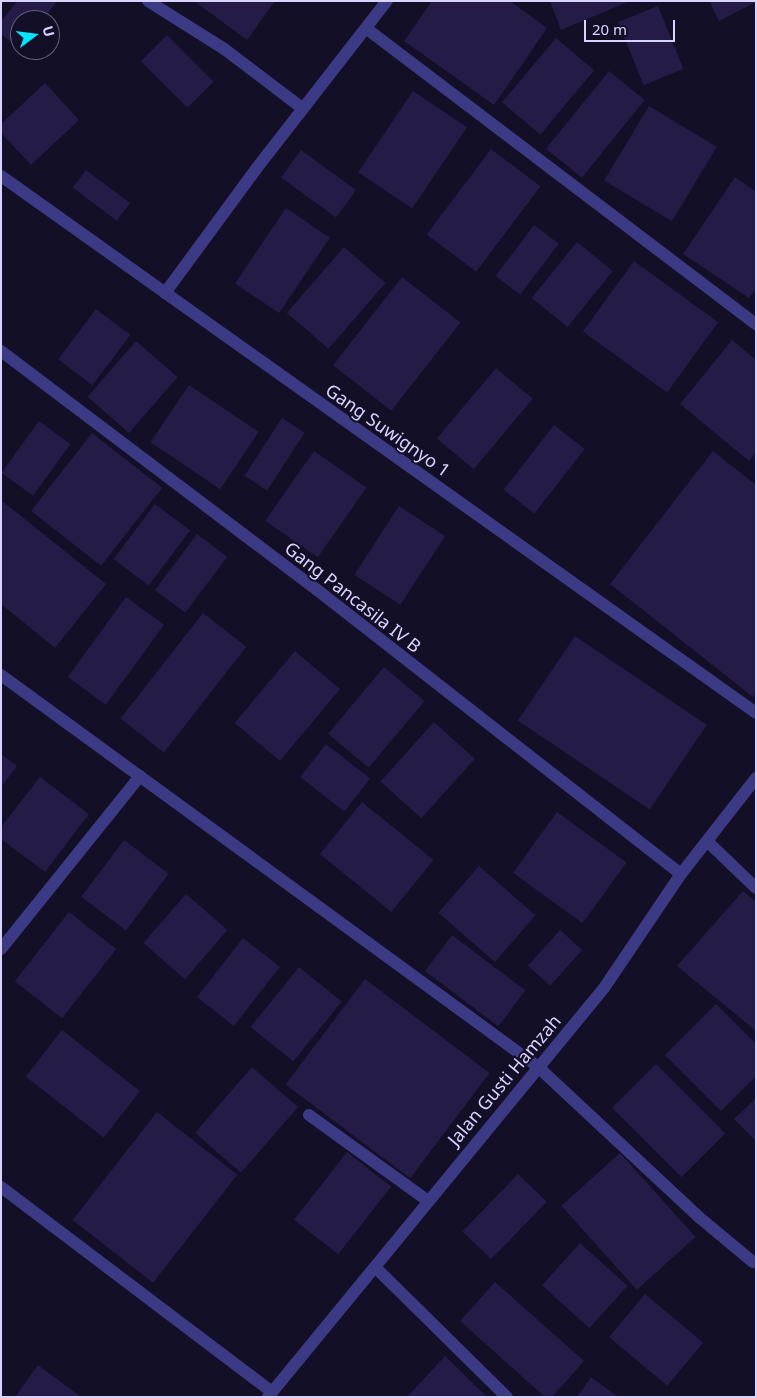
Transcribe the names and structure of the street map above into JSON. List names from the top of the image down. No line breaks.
{"streets":{"street":["Gang Suwignyo 1","Gang Pancasila IV B","Jalan Gusti Hamzah"]},"crossings":[["Gang Pancasila IV B","Jalan Gusti Hamzah"]],"scale_bar":"20 m","north":"right"}
